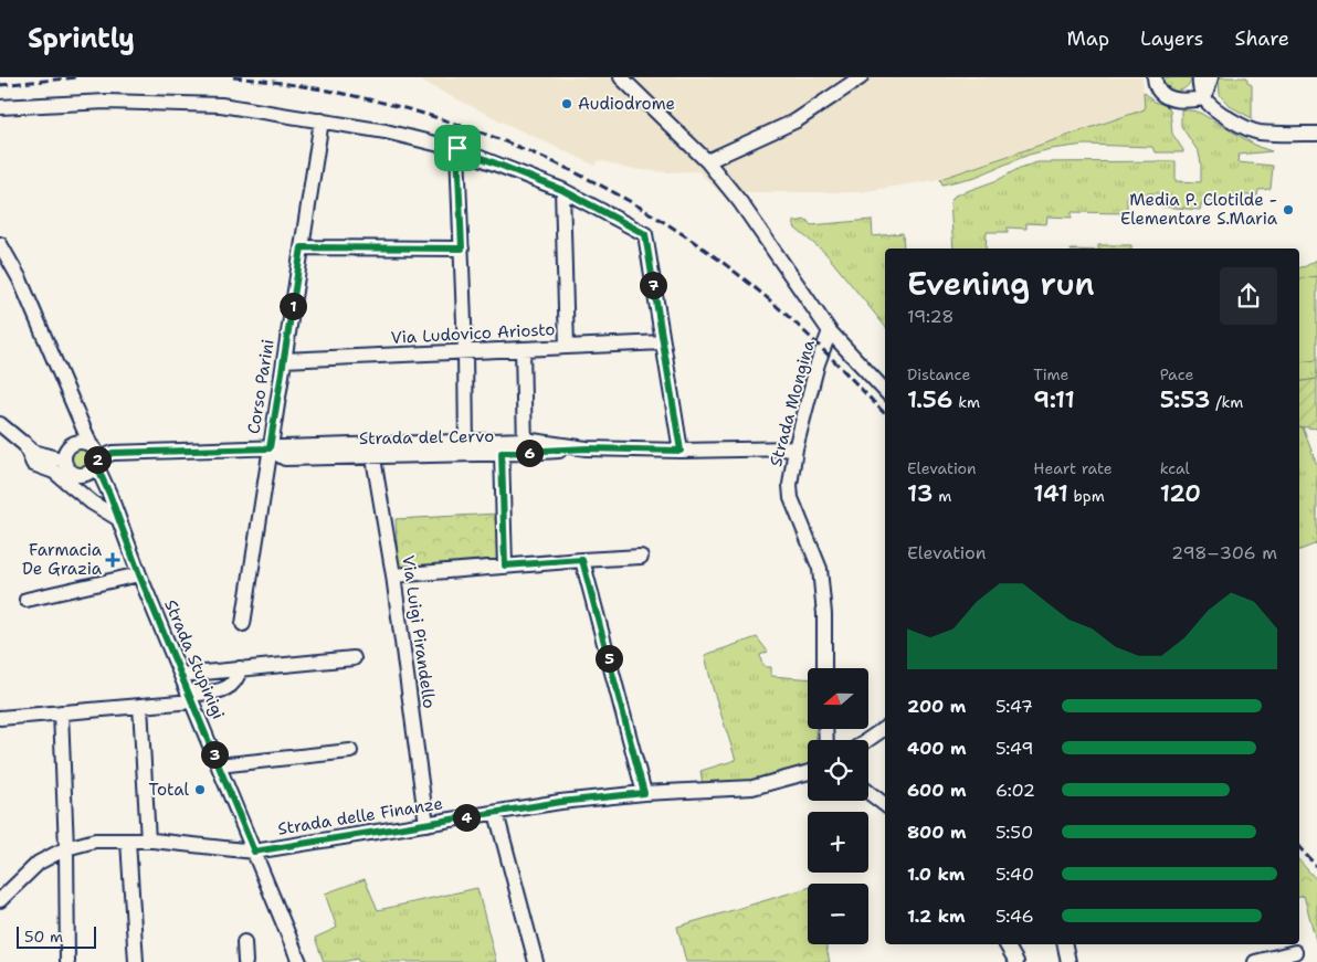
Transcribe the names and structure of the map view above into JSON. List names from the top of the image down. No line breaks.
{"streets":{"street":["Via Ludovico Ariosto","Corso Parini","Strada Mongina","Strada del Cervo","Via Luigi Pirandello","Strada Stupinigi","Strada delle Finanze"]},"crossings":[["Via Ludovico Ariosto","Corso Parini"],["Corso Parini","Strada del Cervo"],["Strada Mongina","Strada del Cervo"],["Strada del Cervo","Via Luigi Pirandello"],["Strada del Cervo","Strada Stupinigi"],["Via Luigi Pirandello","Strada delle Finanze"],["Strada Stupinigi","Strada delle Finanze"]],"places":{"other":["Audiodrome","Media P. Clotilde - Elementare S.Maria","Total"],"health":["Farmacia De Grazia"]},"scale_bar":"50 m","north":"left","page":{"header":"Sprintly","nav":["Map","Layers","Share"],"heading":["Evening run","19:28"],"pins":["7","1","6","2","5","3","4"],"stats":[["Distance","1.56 km"],["Time","9:11"],["Pace","5:53 /km"],["Elevation","13 m"],["Heart rate","141 bpm"],["kcal","120"]],"chart":["Elevation","298–306 m"],"map_buttons":["+","−"],"list":[{"name":"200 m","note":"5:47"},{"name":"400 m","note":"5:49"},{"name":"600 m","note":"6:02"},{"name":"800 m","note":"5:50"},{"name":"1.0 km","note":"5:40"},{"name":"1.2 km","note":"5:46"}],"scale":"50 m"}}
